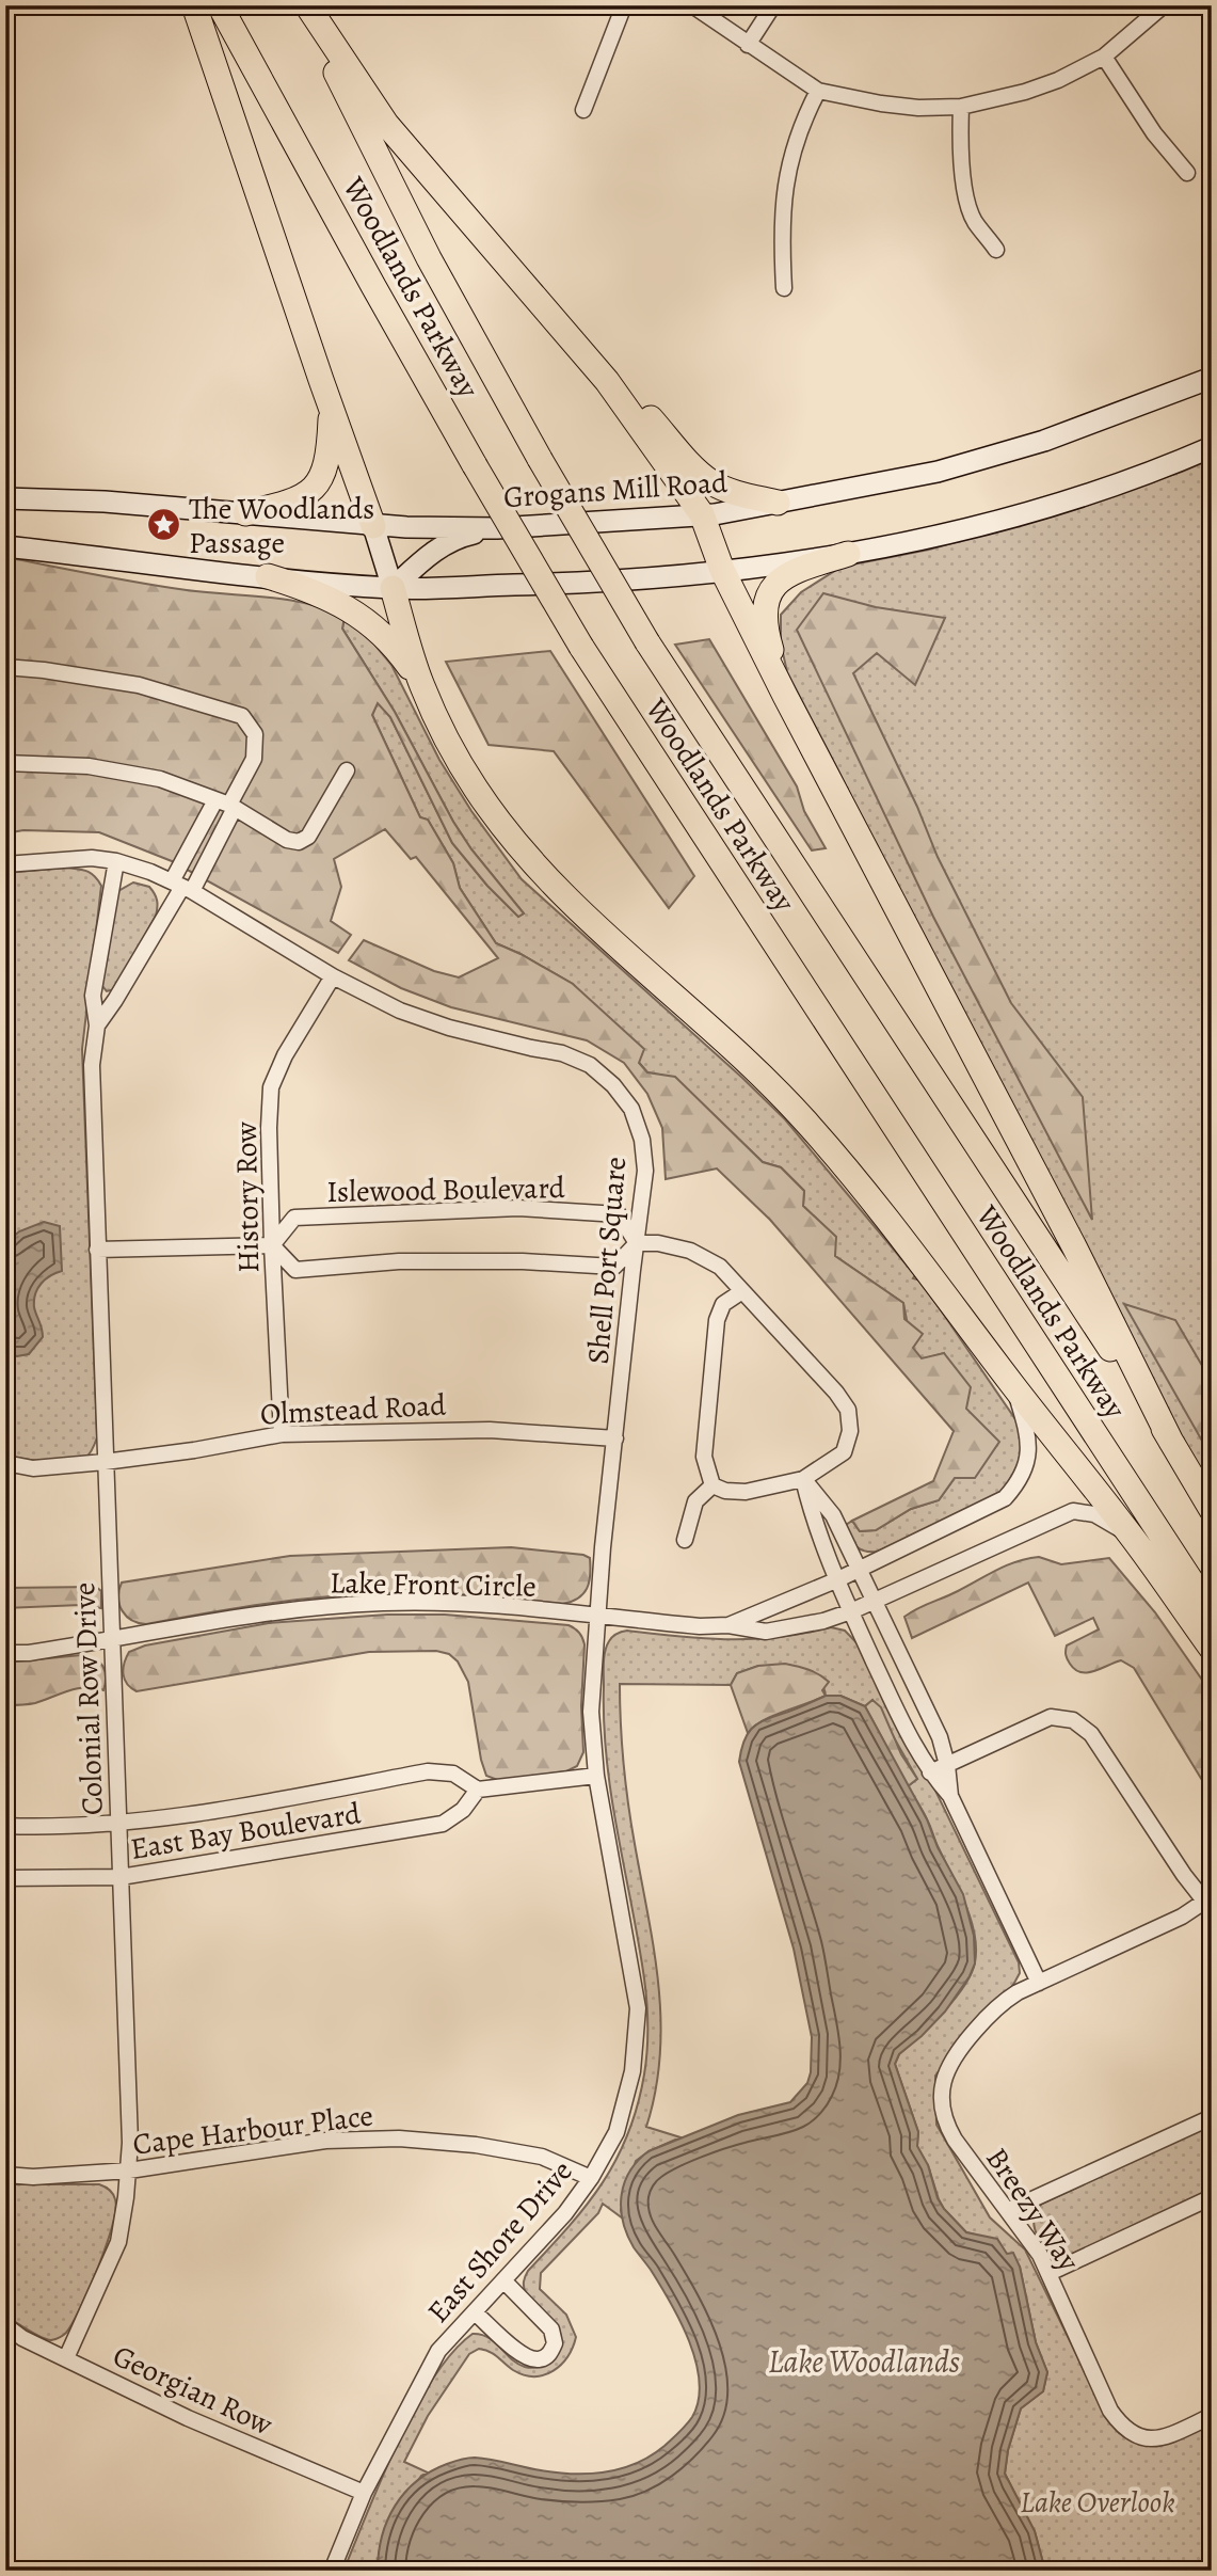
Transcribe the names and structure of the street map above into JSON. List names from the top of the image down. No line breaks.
{"streets":{"main road":["Woodlands Parkway","Grogans Mill Road"],"street":["Islewood Boulevard","History Row","Shell Port Square","Olmstead Road","Lake Front Circle","Colonial Row Drive","East Bay Boulevard","Cape Harbour Place","Breezy Way","East Shore Drive","Georgian Row"]},"crossings":[["Islewood Boulevard","History Row"],["Islewood Boulevard","Shell Port Square"],["History Row","Shell Port Square"],["History Row","Olmstead Road"],["Shell Port Square","Olmstead Road"],["Shell Port Square","Lake Front Circle"],["Shell Port Square","Colonial Row Drive"],["Shell Port Square","East Shore Drive"],["Olmstead Road","Colonial Row Drive"],["Lake Front Circle","Colonial Row Drive"],["Lake Front Circle","East Shore Drive"],["Colonial Row Drive","East Bay Boulevard"],["Colonial Row Drive","Cape Harbour Place"],["Colonial Row Drive","Georgian Row"],["Cape Harbour Place","East Shore Drive"],["East Shore Drive","Georgian Row"]],"water":["Lake Woodlands"],"parks":["Lake Overlook"],"places":{"place":["The Woodlands Passage"]}}
